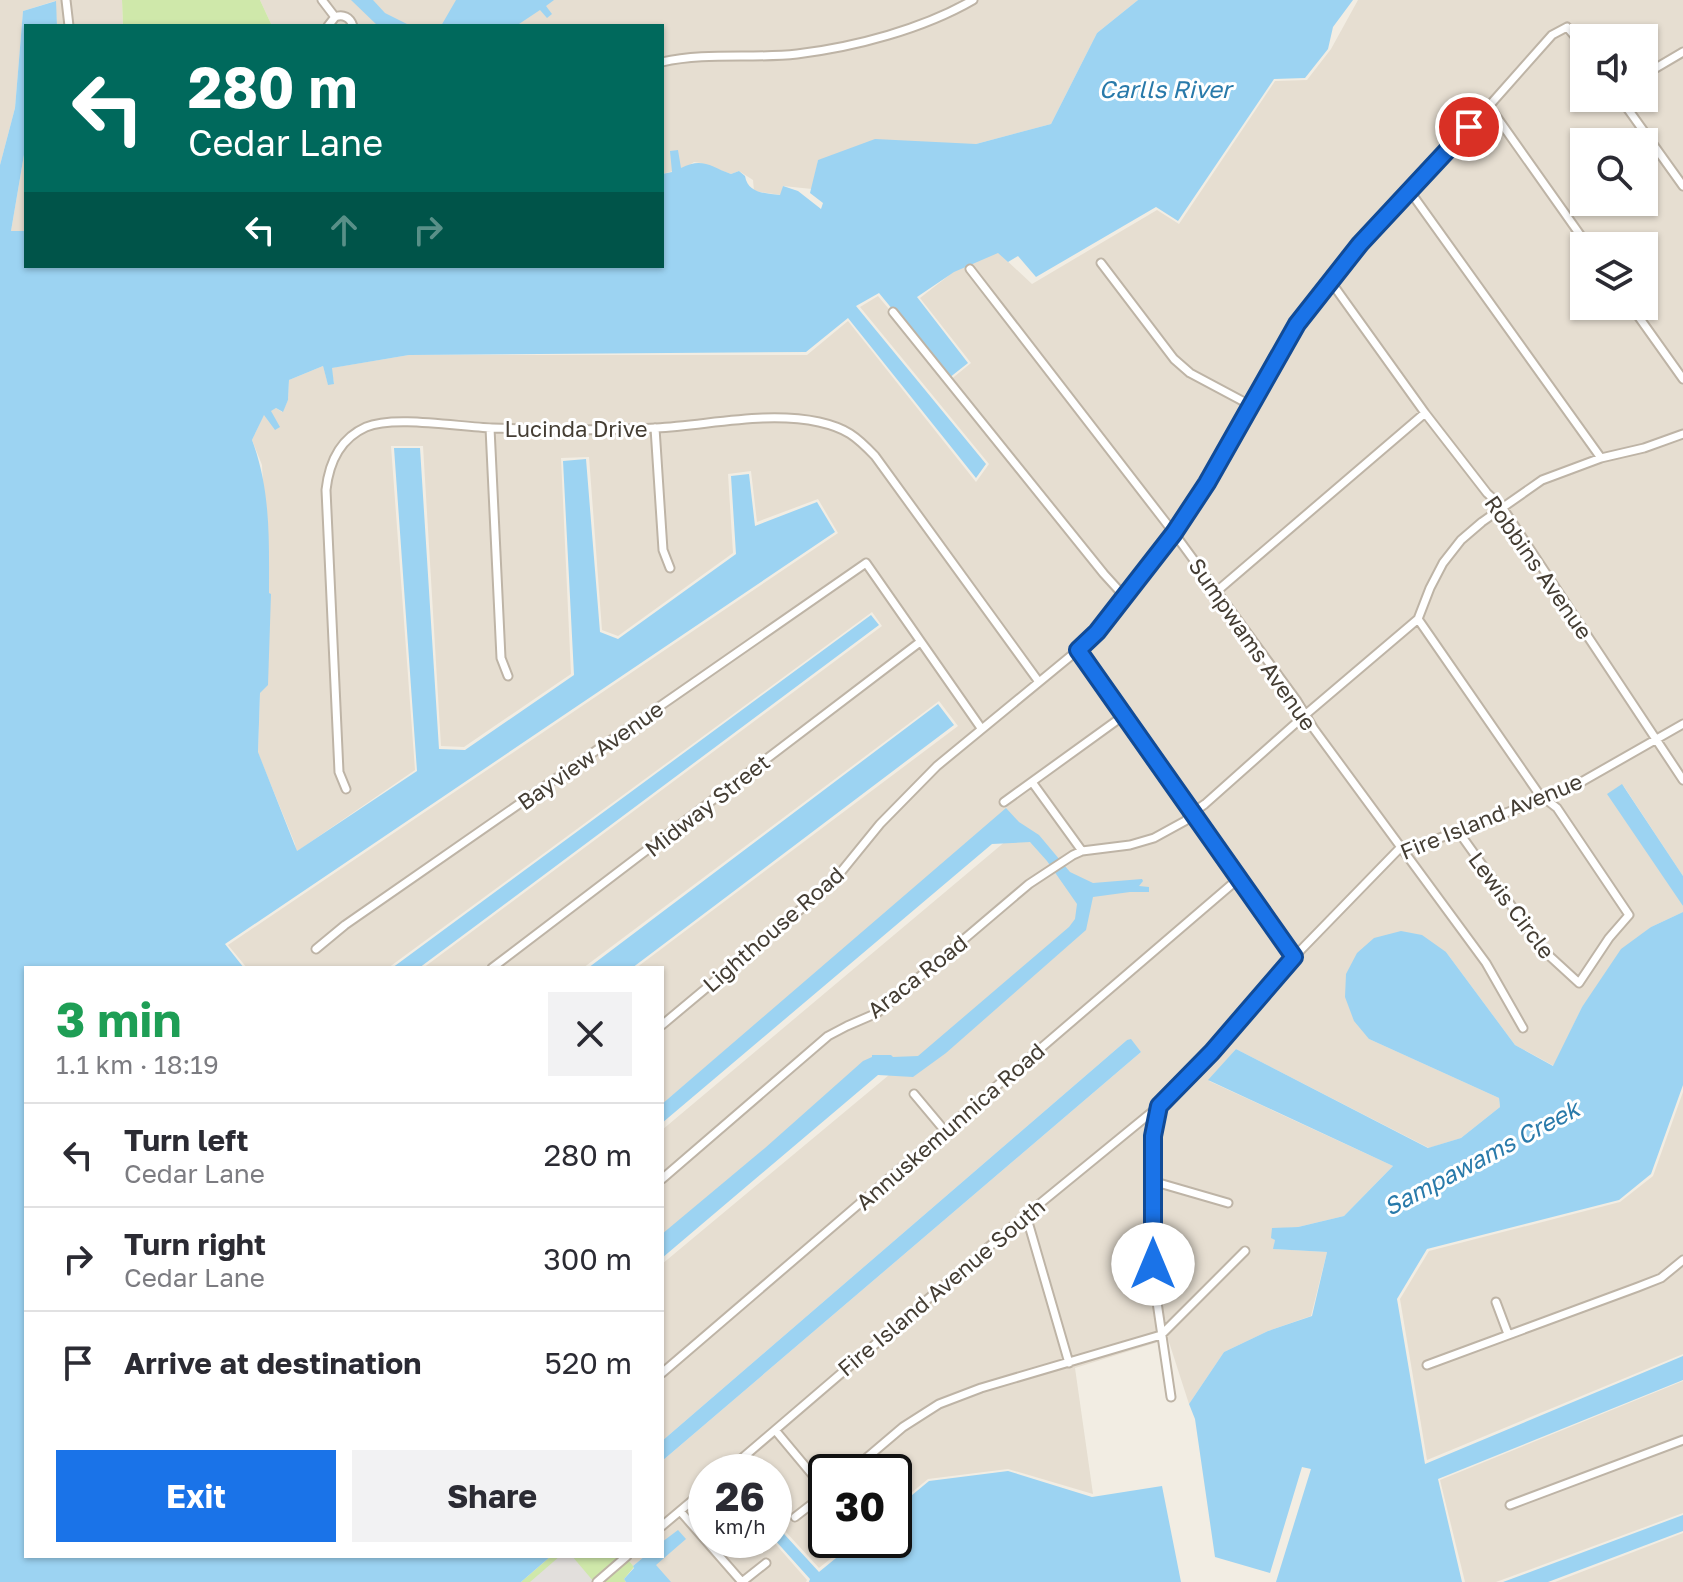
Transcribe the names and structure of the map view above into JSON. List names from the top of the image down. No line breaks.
{"streets":{"street":["Lucinda Drive","Robbins Avenue","Sumpwams Avenue","Bayview Avenue","Midway Street","Fire Island Avenue","Lewis Circle","Lighthouse Road","Araca Road","Annuskemunnica Road","Fire Island Avenue South"]},"crossings":[["Lucinda Drive","Lighthouse Road"],["Robbins Avenue","Fire Island Avenue"],["Robbins Avenue","Lighthouse Road"],["Sumpwams Avenue","Fire Island Avenue"],["Sumpwams Avenue","Lighthouse Road"],["Sumpwams Avenue","Araca Road"],["Bayview Avenue","Midway Street"],["Fire Island Avenue","Lewis Circle"],["Fire Island Avenue","Fire Island Avenue South"]],"water":["Carlls River","Sampawams Creek"],"page":{"turn":["280 m","Cedar Lane"],"heading":["3 min","1.1 km · 18:19"],"list":[{"name":"Turn left","note":"Cedar Lane","value":"280 m"},{"name":"Turn right","note":"Cedar Lane","value":"300 m"},{"name":"Arrive at destination","value":"520 m"}],"buttons":["Exit","Share"],"speed":"26 km/h","limit":"30"}}
